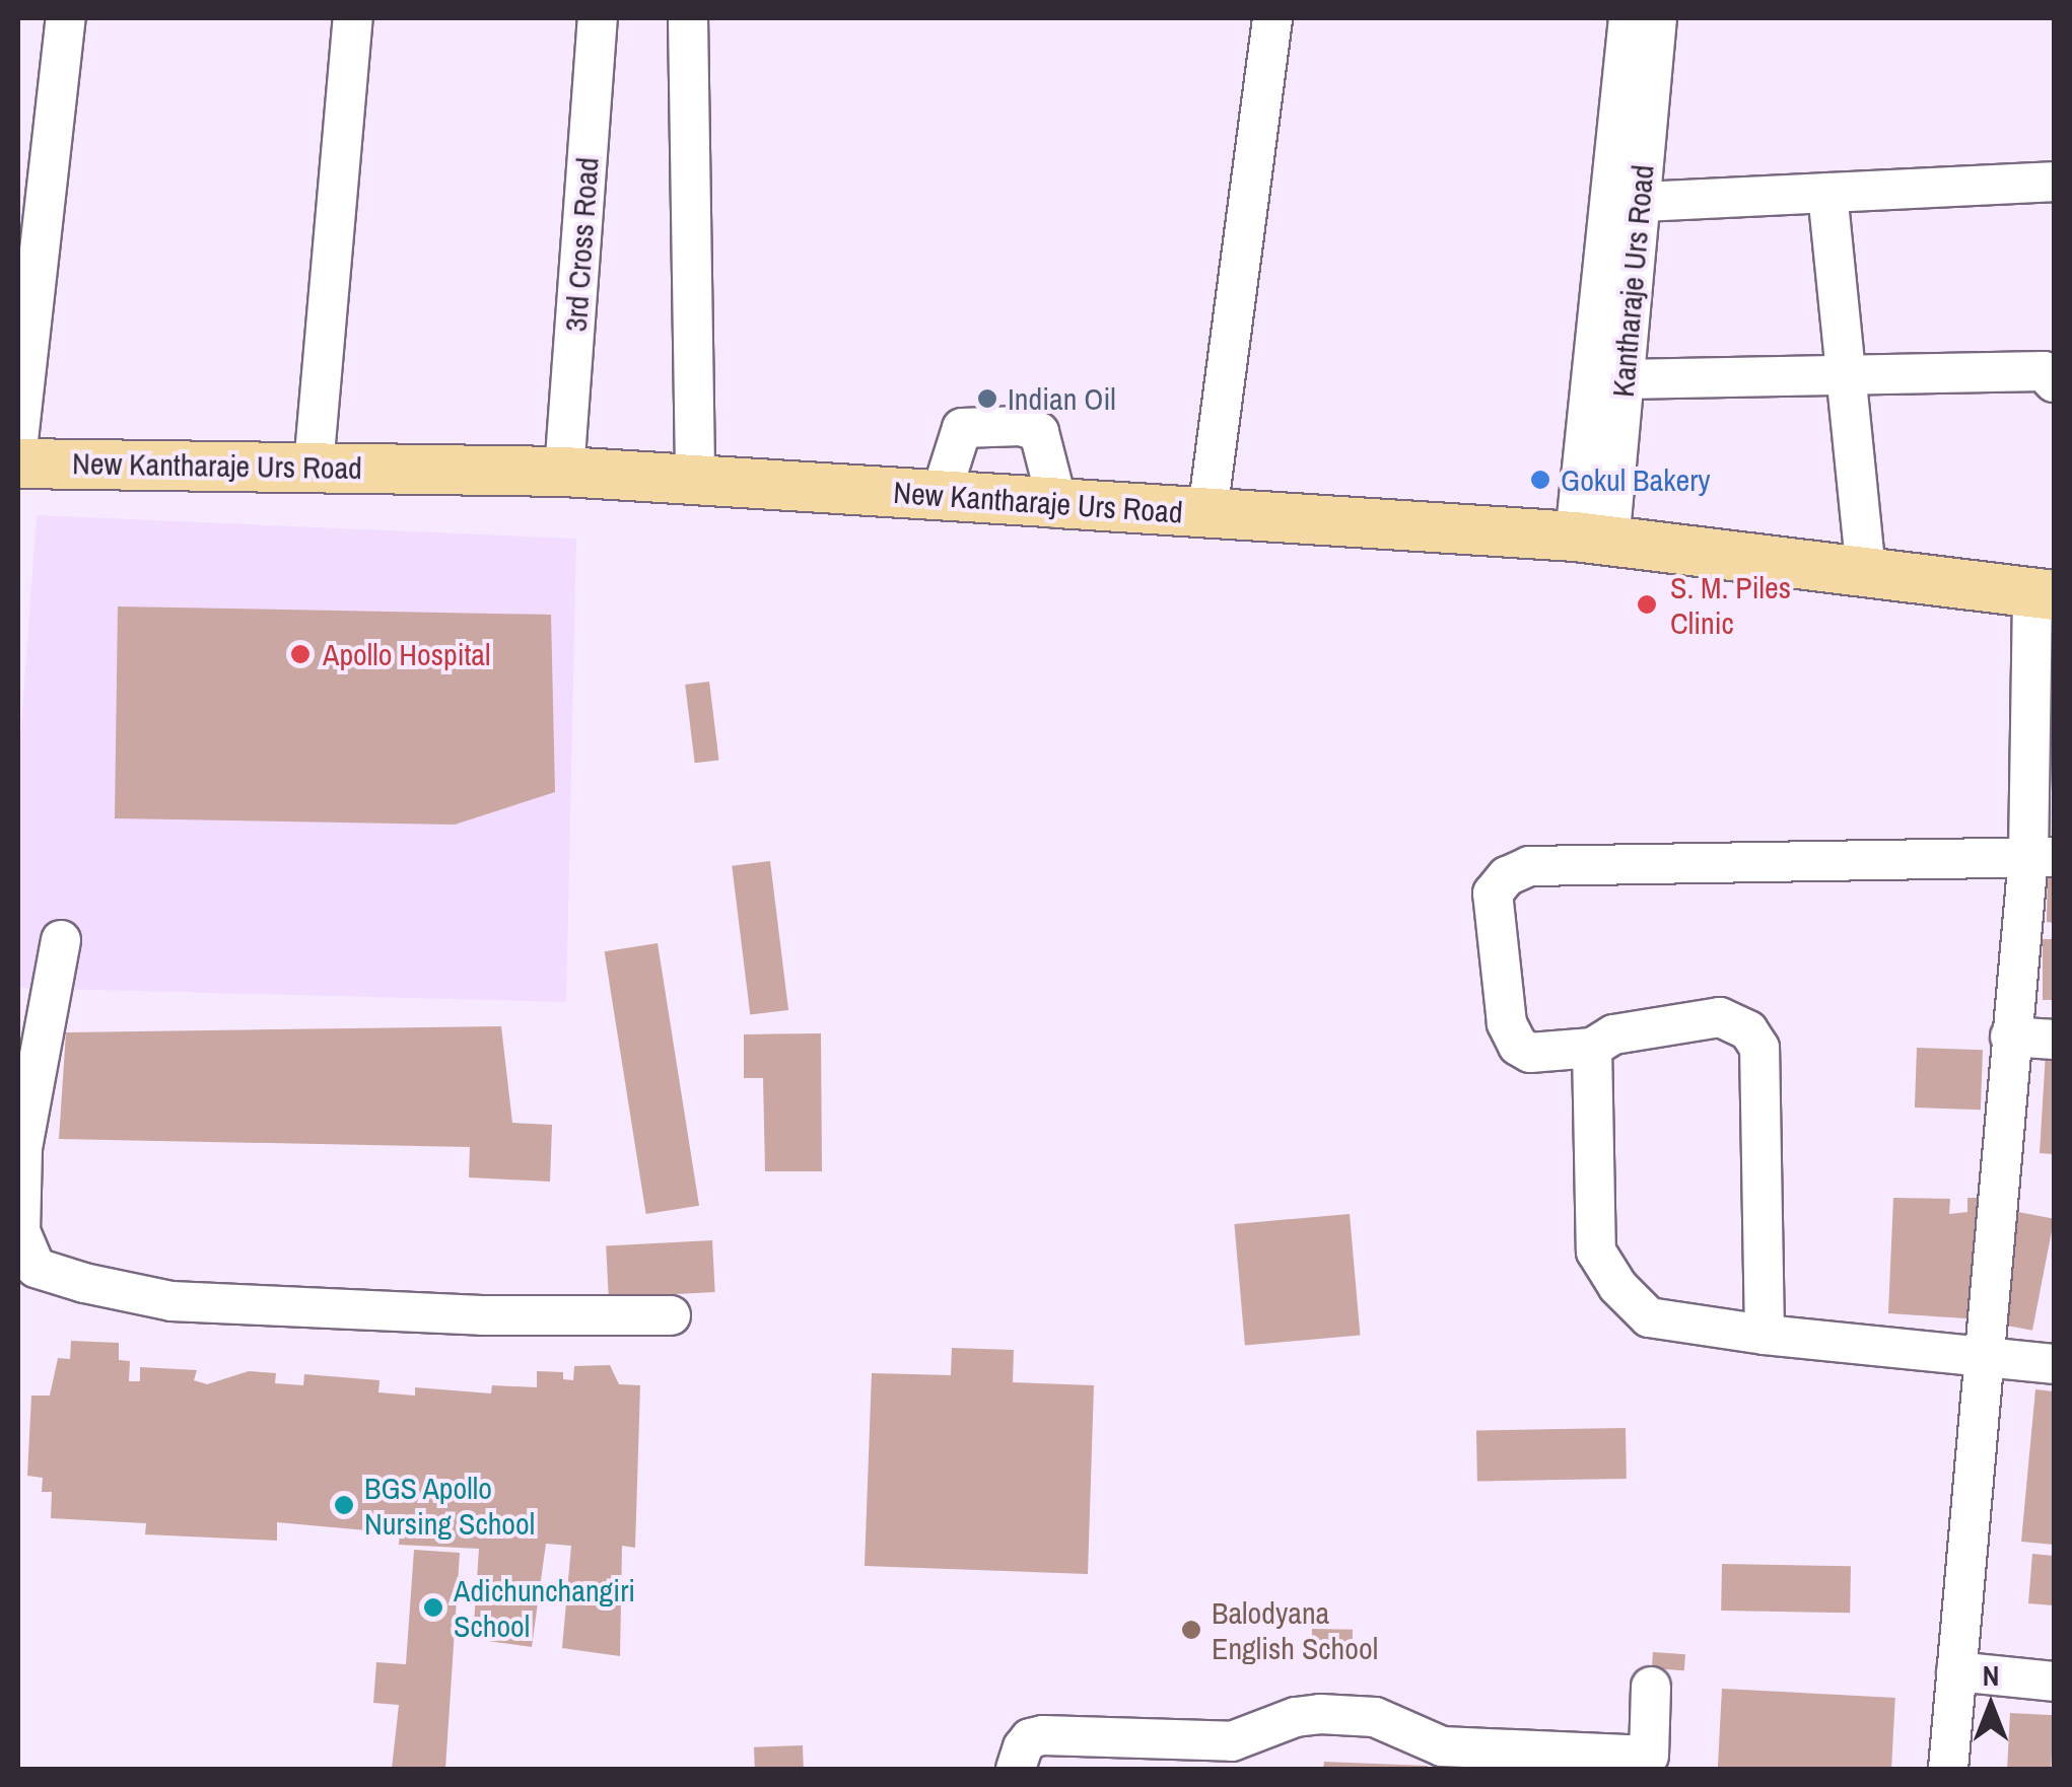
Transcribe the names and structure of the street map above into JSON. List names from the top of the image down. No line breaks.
{"streets":{"main road":["New Kantharaje Urs Road"],"street":["3rd Cross Road","Kantharaje Urs Road"]},"crossings":[["3rd Cross Road","New Kantharaje Urs Road"],["Kantharaje Urs Road","New Kantharaje Urs Road"]],"places":["Indian Oil","Gokul Bakery","S. M. Piles Clinic","Apollo Hospital","BGS Apollo Nursing School","Adichunchangiri School","Balodyana English School"],"north":"top"}
